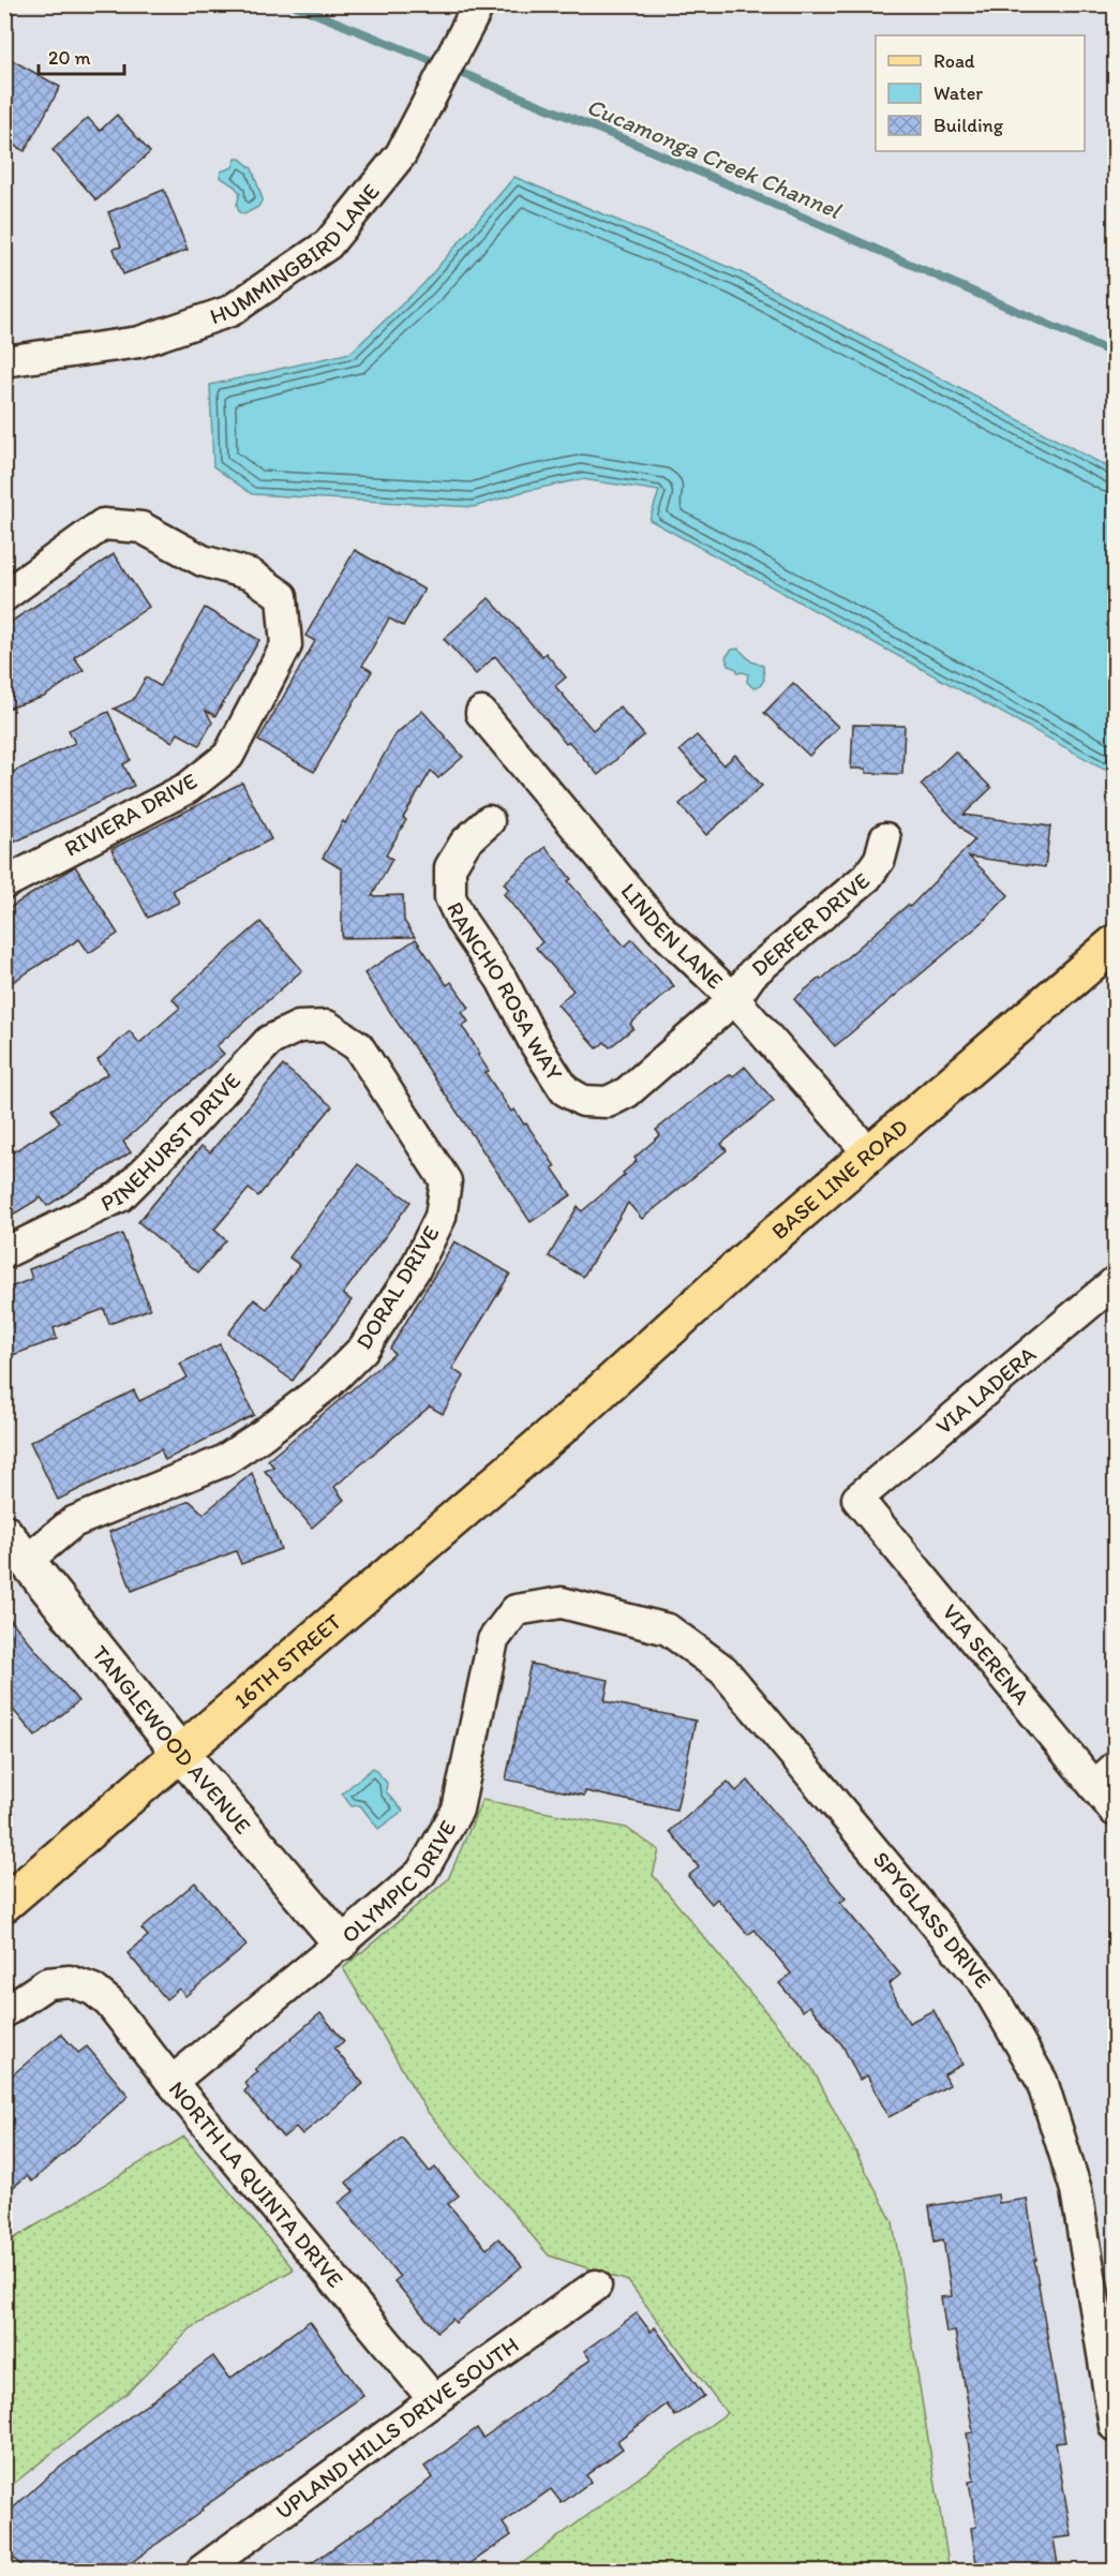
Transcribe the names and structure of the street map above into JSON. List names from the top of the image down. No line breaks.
{"streets":{"main road":["BASE LINE ROAD","16TH STREET"],"street":["HUMMINGBIRD LANE","RIVIERA DRIVE","DERFER DRIVE","LINDEN LANE","RANCHO ROSA WAY","PINEHURST DRIVE","DORAL DRIVE","VIA LADERA","VIA SERENA","TANGLEWOOD AVENUE","OLYMPIC DRIVE","SPYGLASS DRIVE","NORTH LA QUINTA DRIVE","UPLAND HILLS DRIVE SOUTH"]},"crossings":[["DERFER DRIVE","LINDEN LANE"],["DERFER DRIVE","RANCHO ROSA WAY"],["LINDEN LANE","BASE LINE ROAD"],["PINEHURST DRIVE","DORAL DRIVE"],["BASE LINE ROAD","16TH STREET"],["DORAL DRIVE","TANGLEWOOD AVENUE"],["VIA LADERA","VIA SERENA"],["16TH STREET","TANGLEWOOD AVENUE"],["TANGLEWOOD AVENUE","OLYMPIC DRIVE"],["OLYMPIC DRIVE","SPYGLASS DRIVE"],["OLYMPIC DRIVE","NORTH LA QUINTA DRIVE"],["NORTH LA QUINTA DRIVE","UPLAND HILLS DRIVE SOUTH"]],"water":["Cucamonga Creek Channel"],"legend":["Road","Water","Building"],"scale_bar":"20 m"}
